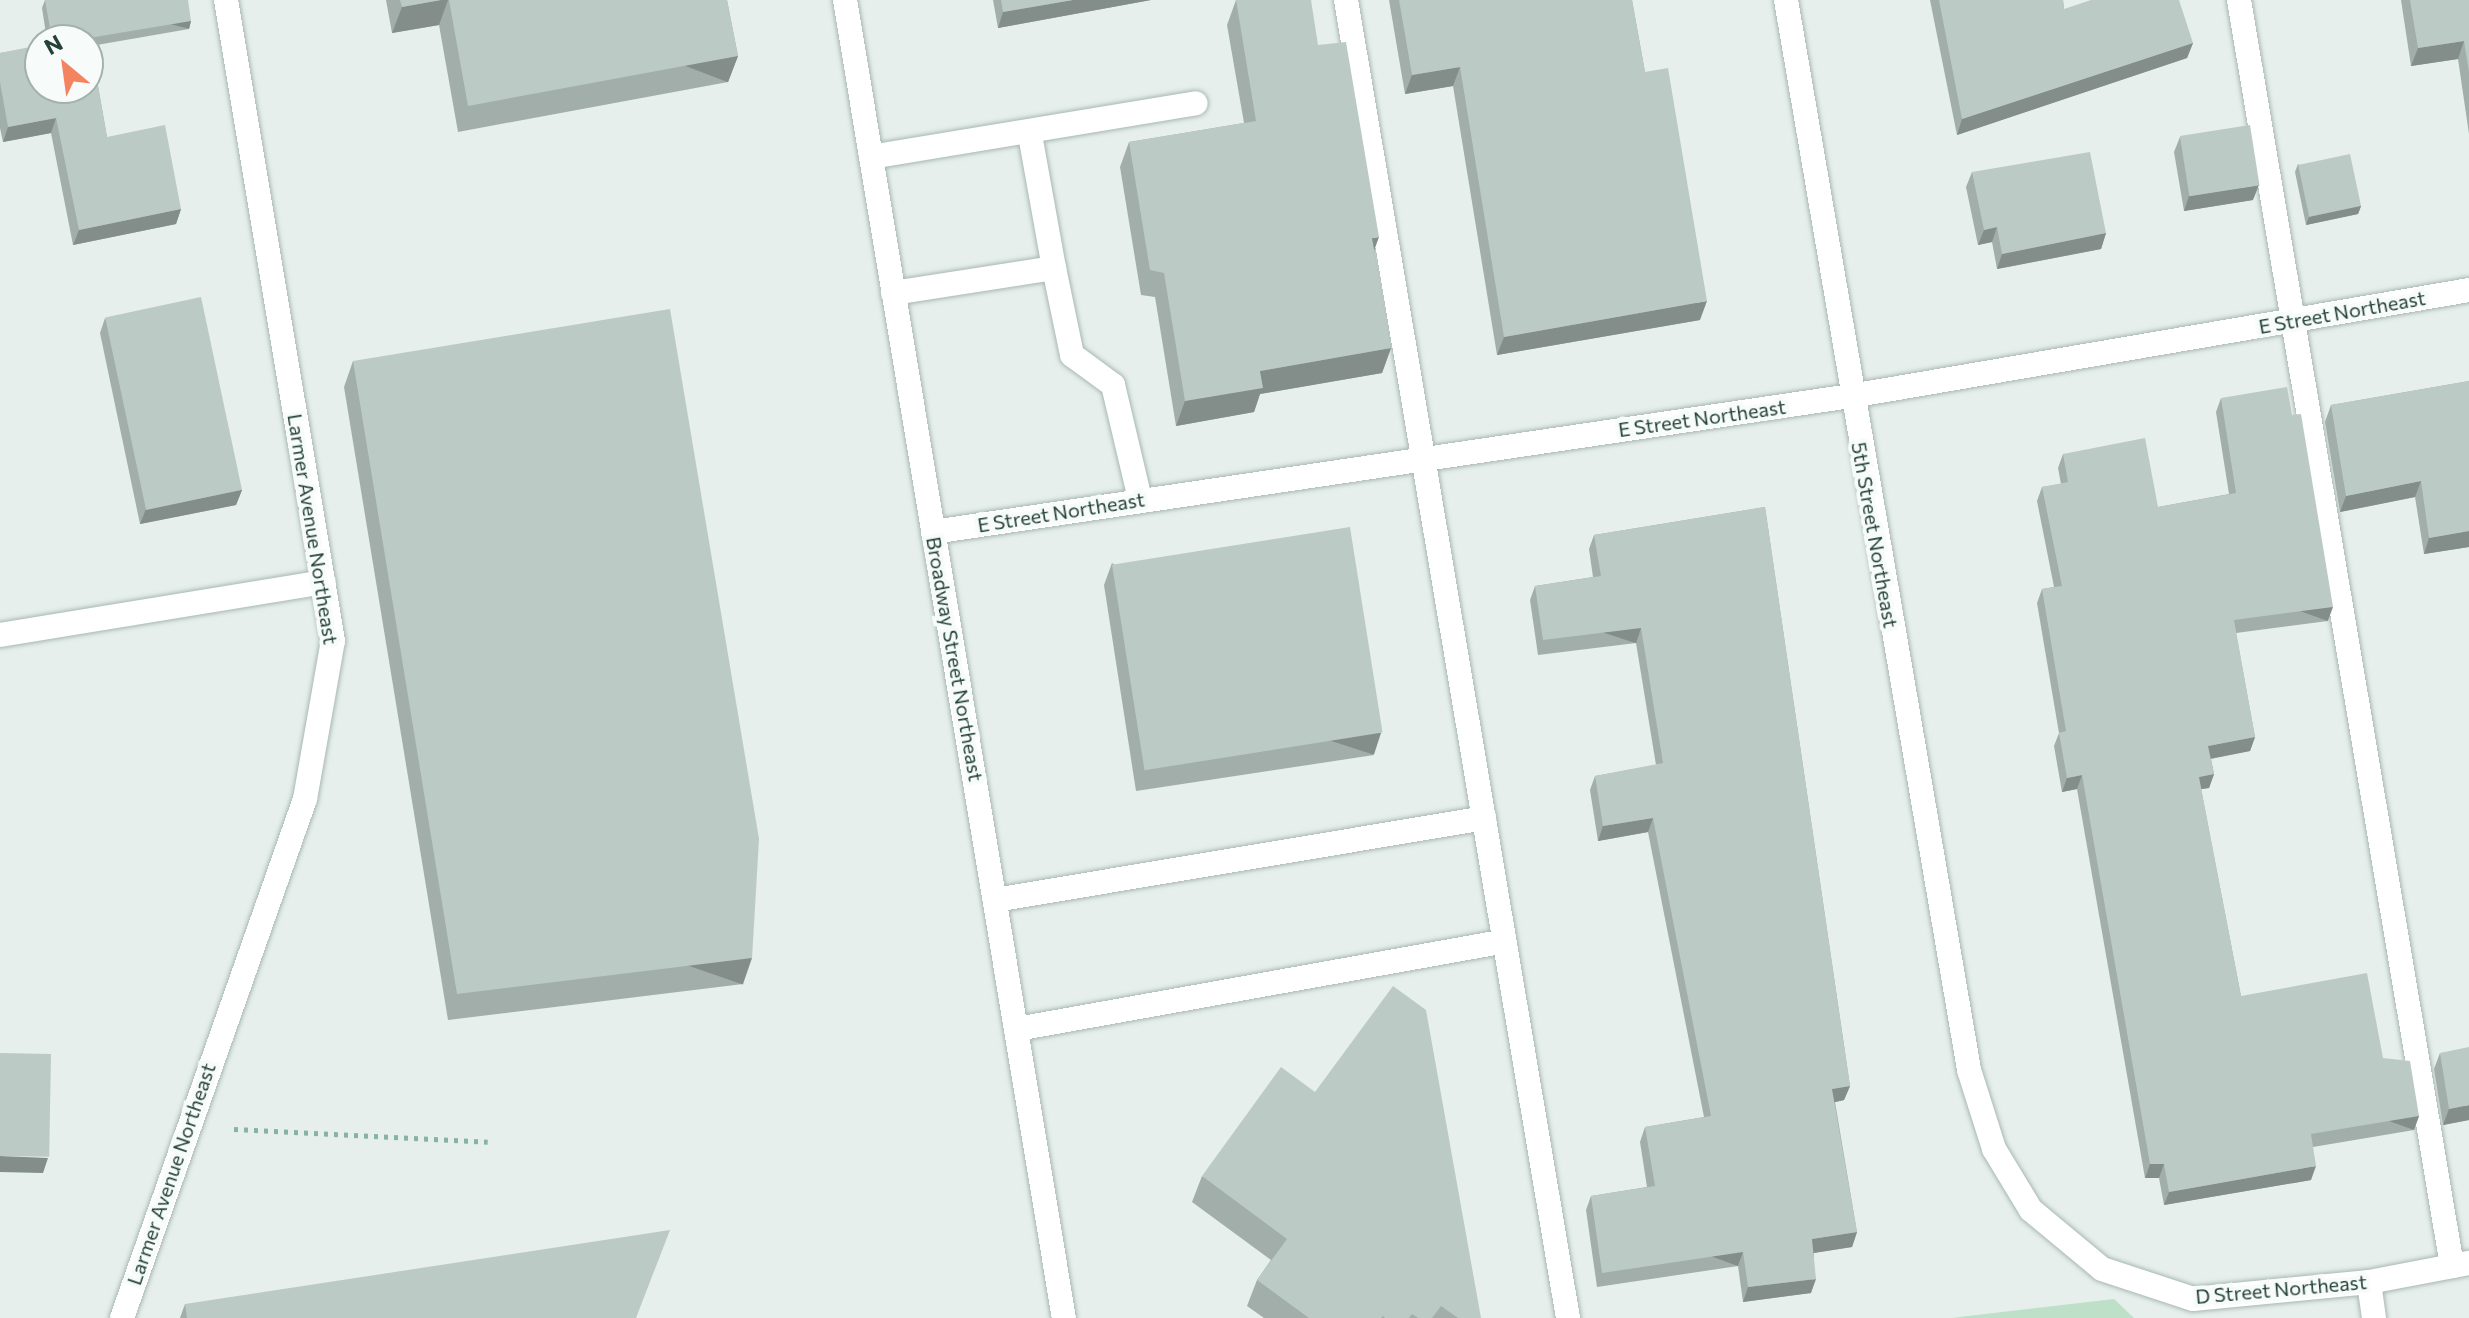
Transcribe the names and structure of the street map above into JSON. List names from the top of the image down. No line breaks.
{"streets":{"street":["E Street Northeast","Larmer Avenue Northeast","5th Street Northeast","Broadway Street Northeast","D Street Northeast"]},"crossings":[["E Street Northeast","5th Street Northeast"],["E Street Northeast","Broadway Street Northeast"],["5th Street Northeast","D Street Northeast"]],"north":"top left"}
